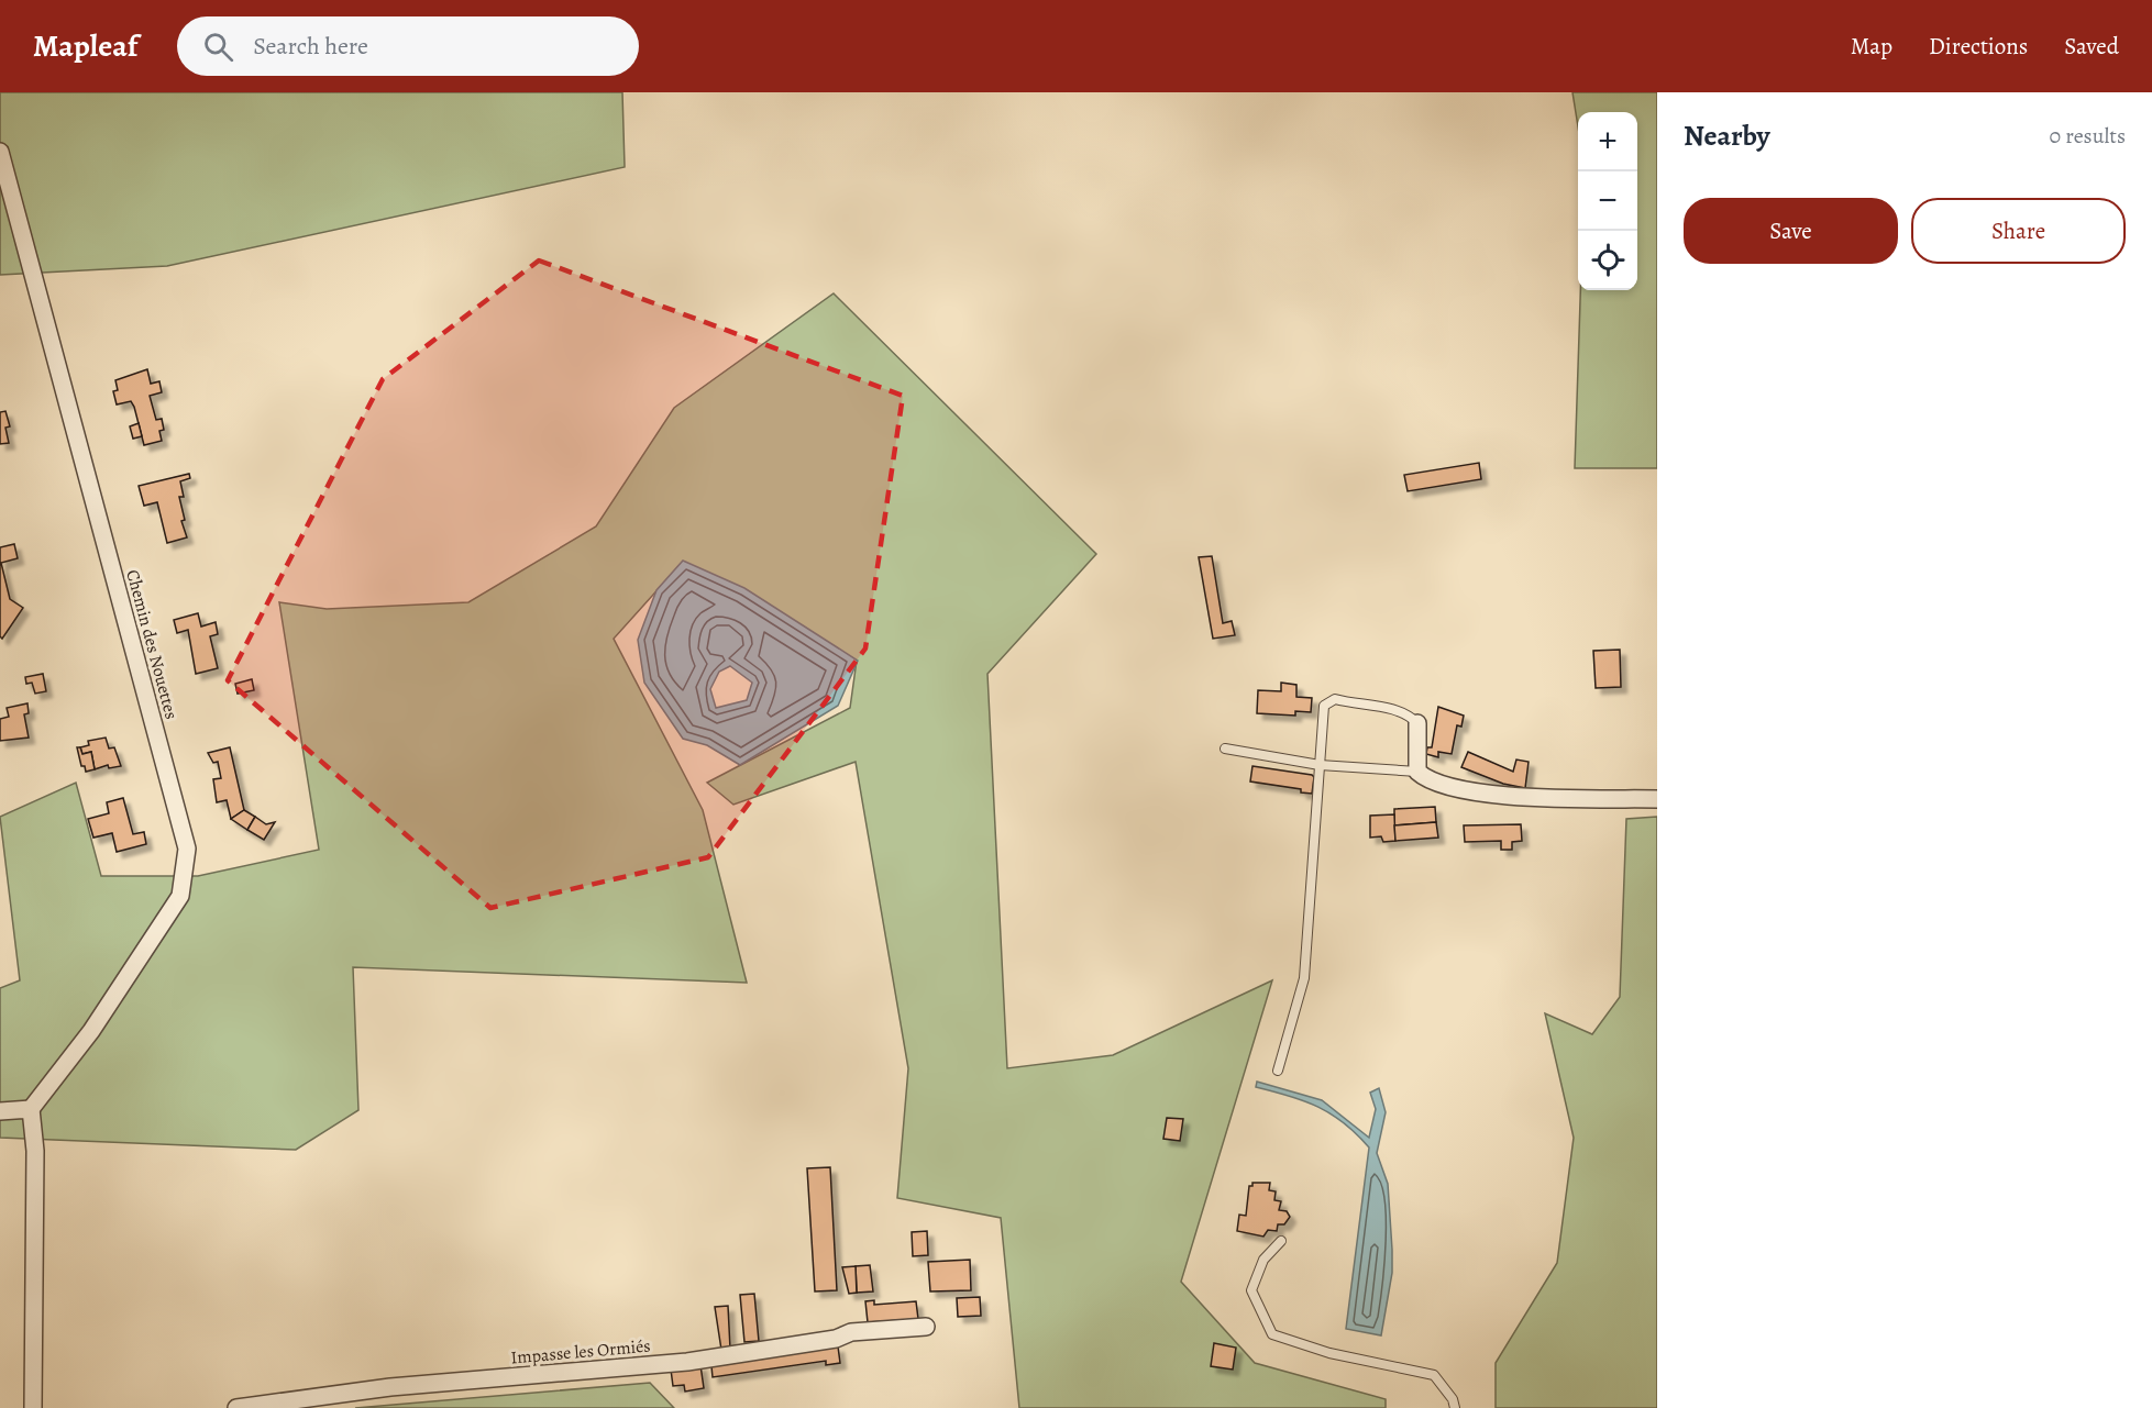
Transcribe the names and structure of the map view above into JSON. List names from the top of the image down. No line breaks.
{"streets":{"street":["Chemin des Nouettes","Impasse les Ormiés"]},"page":{"header":"Mapleaf","search":"Search here","nav":["Map","Directions","Saved"],"heading":["Nearby","0 results"],"map_buttons":["+","−"],"buttons":["Save","Share"]}}
